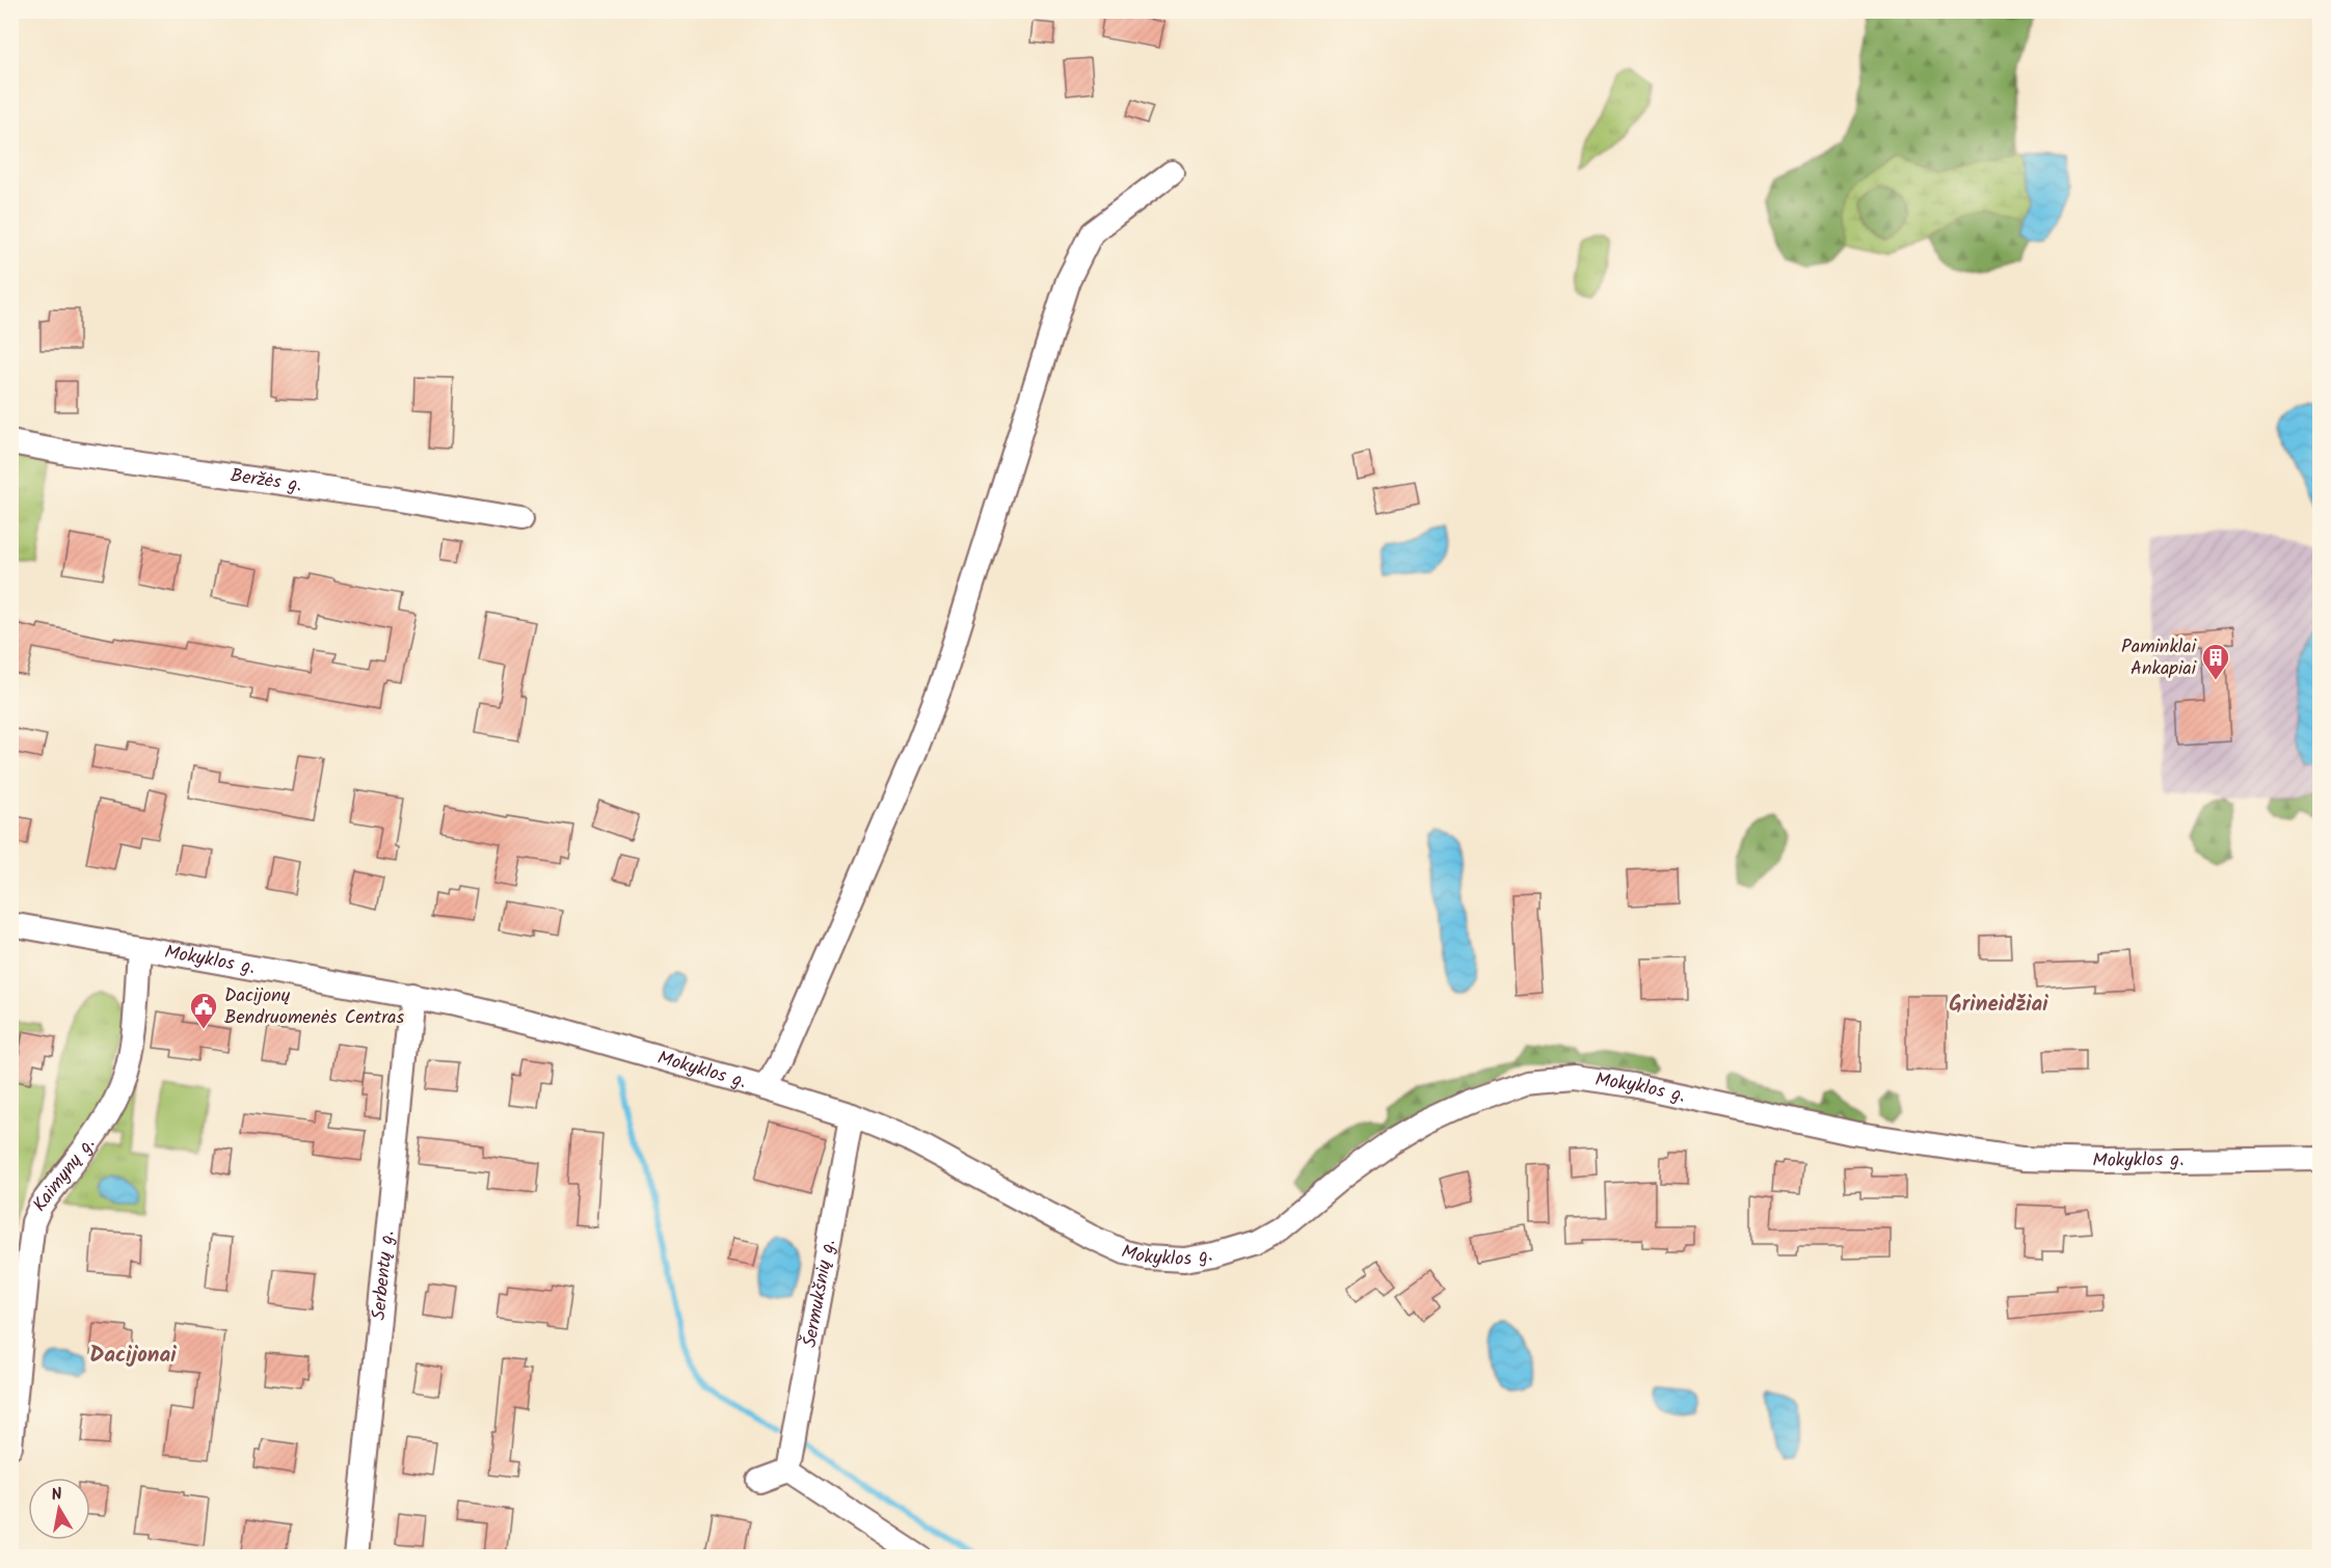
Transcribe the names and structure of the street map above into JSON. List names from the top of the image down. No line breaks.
{"streets":{"street":["Beržės g.","Mokyklos g.","Kaimynų g.","Serbentų g.","Šermukšnių g."]},"crossings":[["Mokyklos g.","Kaimynų g."],["Mokyklos g.","Serbentų g."],["Mokyklos g.","Šermukšnių g."]],"districts":["Grineidžiai","Dacijonai"],"places":{"building":["Paminklai Ankapiai"],"public building":["Dacijonų Bendruomenės Centras"]},"north":"top"}
